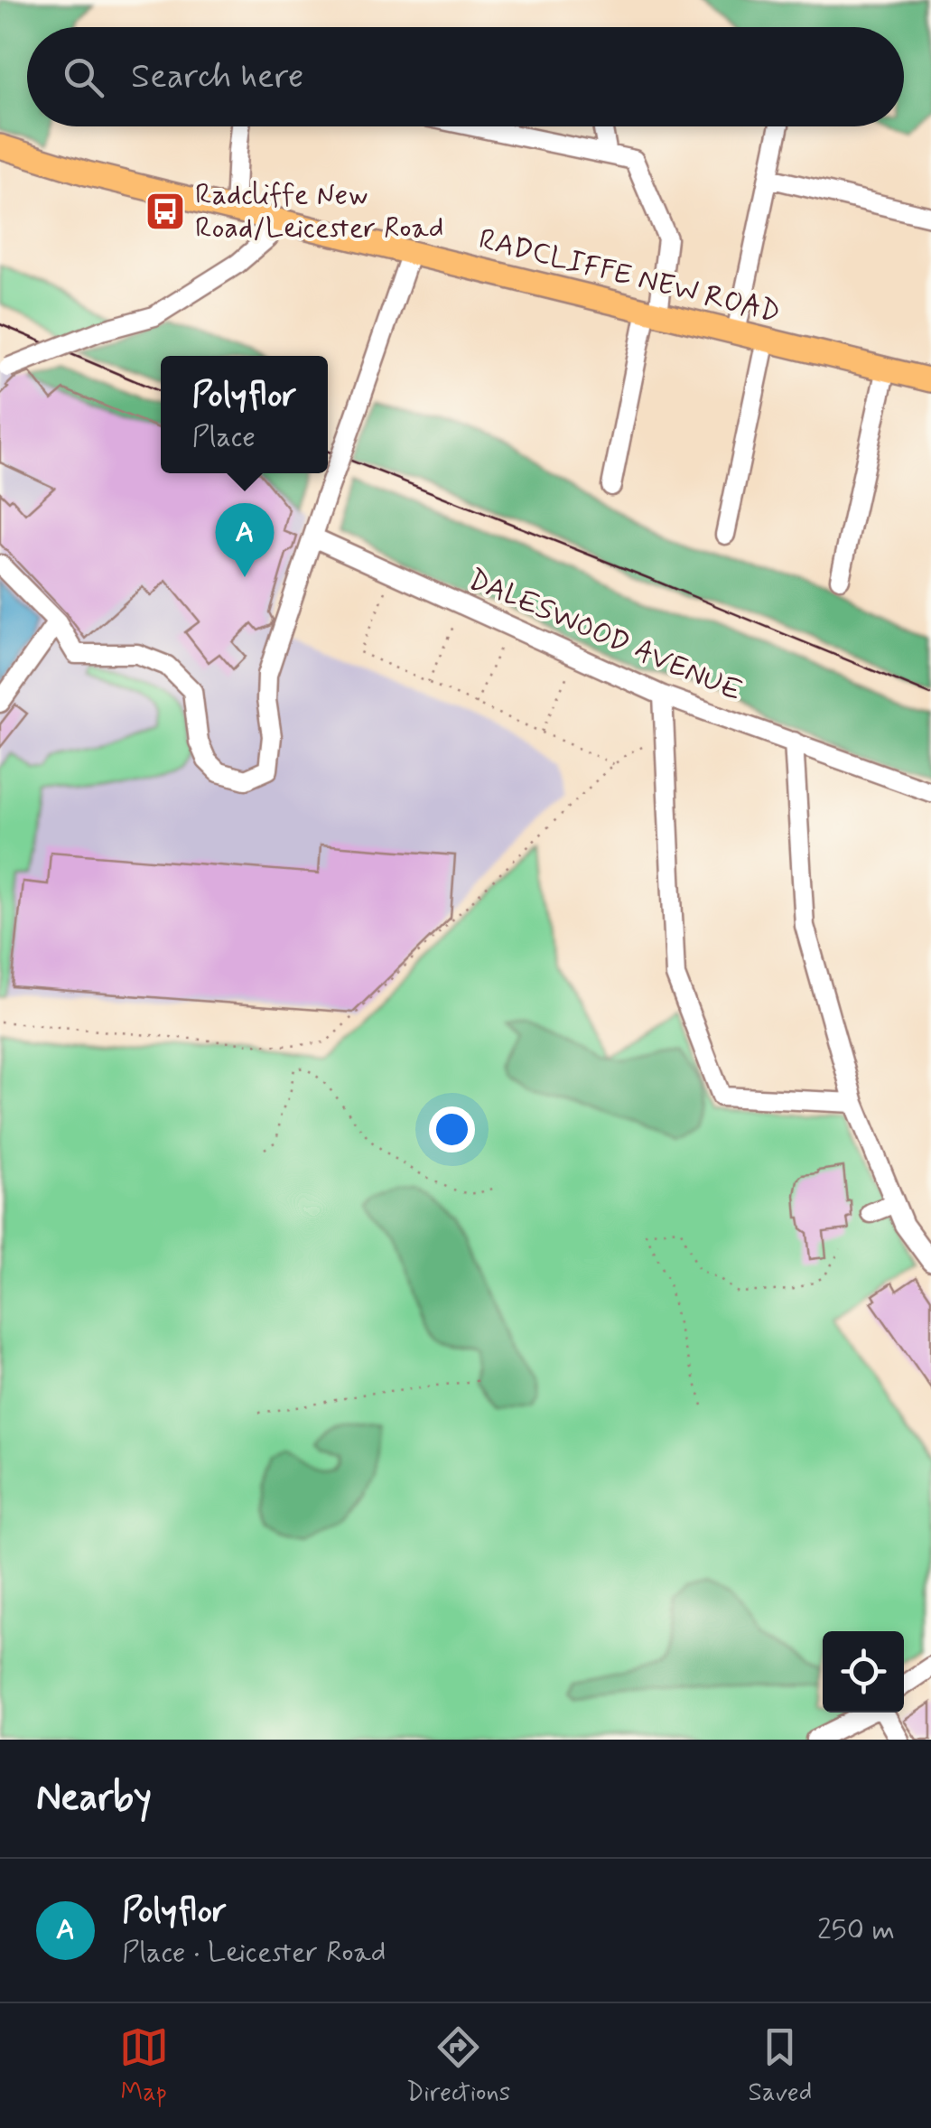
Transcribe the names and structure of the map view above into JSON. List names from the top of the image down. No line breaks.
{"streets":{"main road":["RADCLIFFE NEW ROAD"],"street":["DALESWOOD AVENUE"]},"places":{"bus stop":["Radcliffe New Road/Leicester Road"]},"page":{"search":"Search here","popup":["Polyflor","Place"],"pins":"A","heading":"Nearby","list":[{"mark":"A","name":"Polyflor","note":"Place · Leicester Road","value":"250 m"}],"nav":["Map","Directions","Saved"]}}
